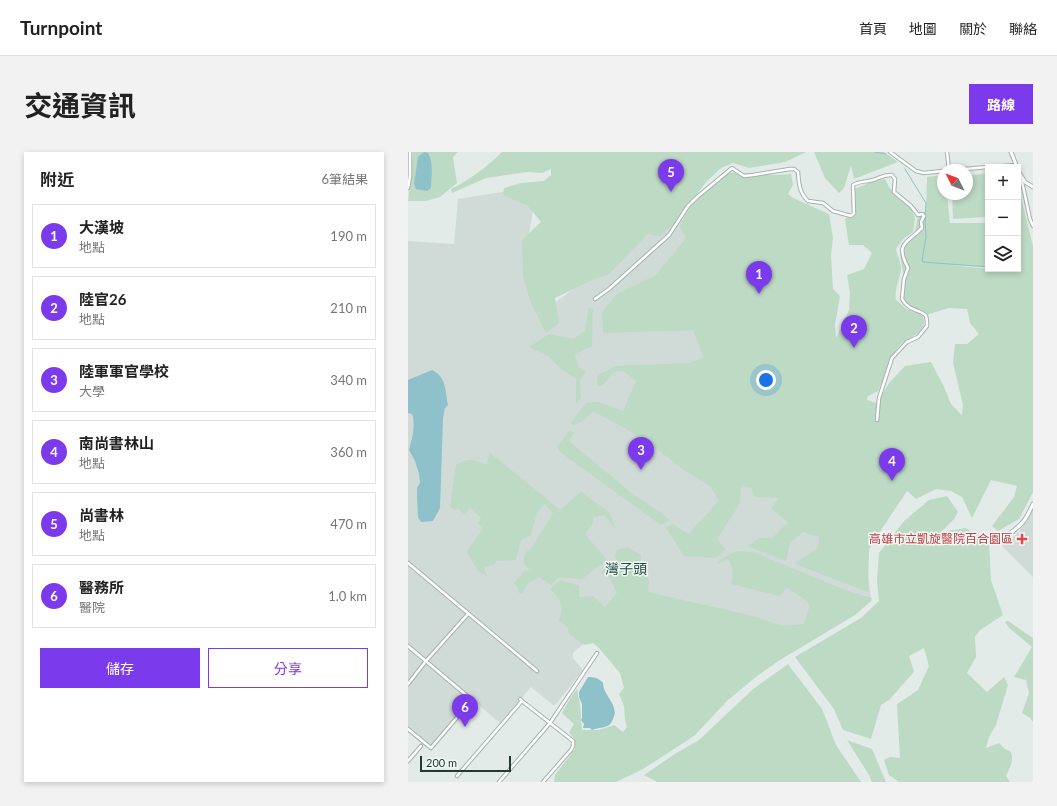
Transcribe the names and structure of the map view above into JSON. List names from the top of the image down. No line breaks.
{"districts":["灣子頭"],"places":{"health":["高雄市立凱旋醫院百合園區"]},"scale_bar":"200 m","north":"top left","page":{"header":"Turnpoint","nav":["首頁","地圖","關於","聯絡"],"title":"交通資訊","buttons":["路線",["儲存","分享"]],"heading":["附近","6筆結果"],"pins":["5","1","2","3","4","6"],"map_buttons":["+","−"],"list":[{"mark":"1","name":"大漢坡","note":"地點","value":"190 m"},{"mark":"2","name":"陸官26","note":"地點","value":"210 m"},{"mark":"3","name":"陸軍軍官學校","note":"大學","value":"340 m"},{"mark":"4","name":"南尚書林山","note":"地點","value":"360 m"},{"mark":"5","name":"尚書林","note":"地點","value":"470 m"},{"mark":"6","name":"醫務所","note":"醫院","value":"1.0 km"}],"scale":"200 m"}}
